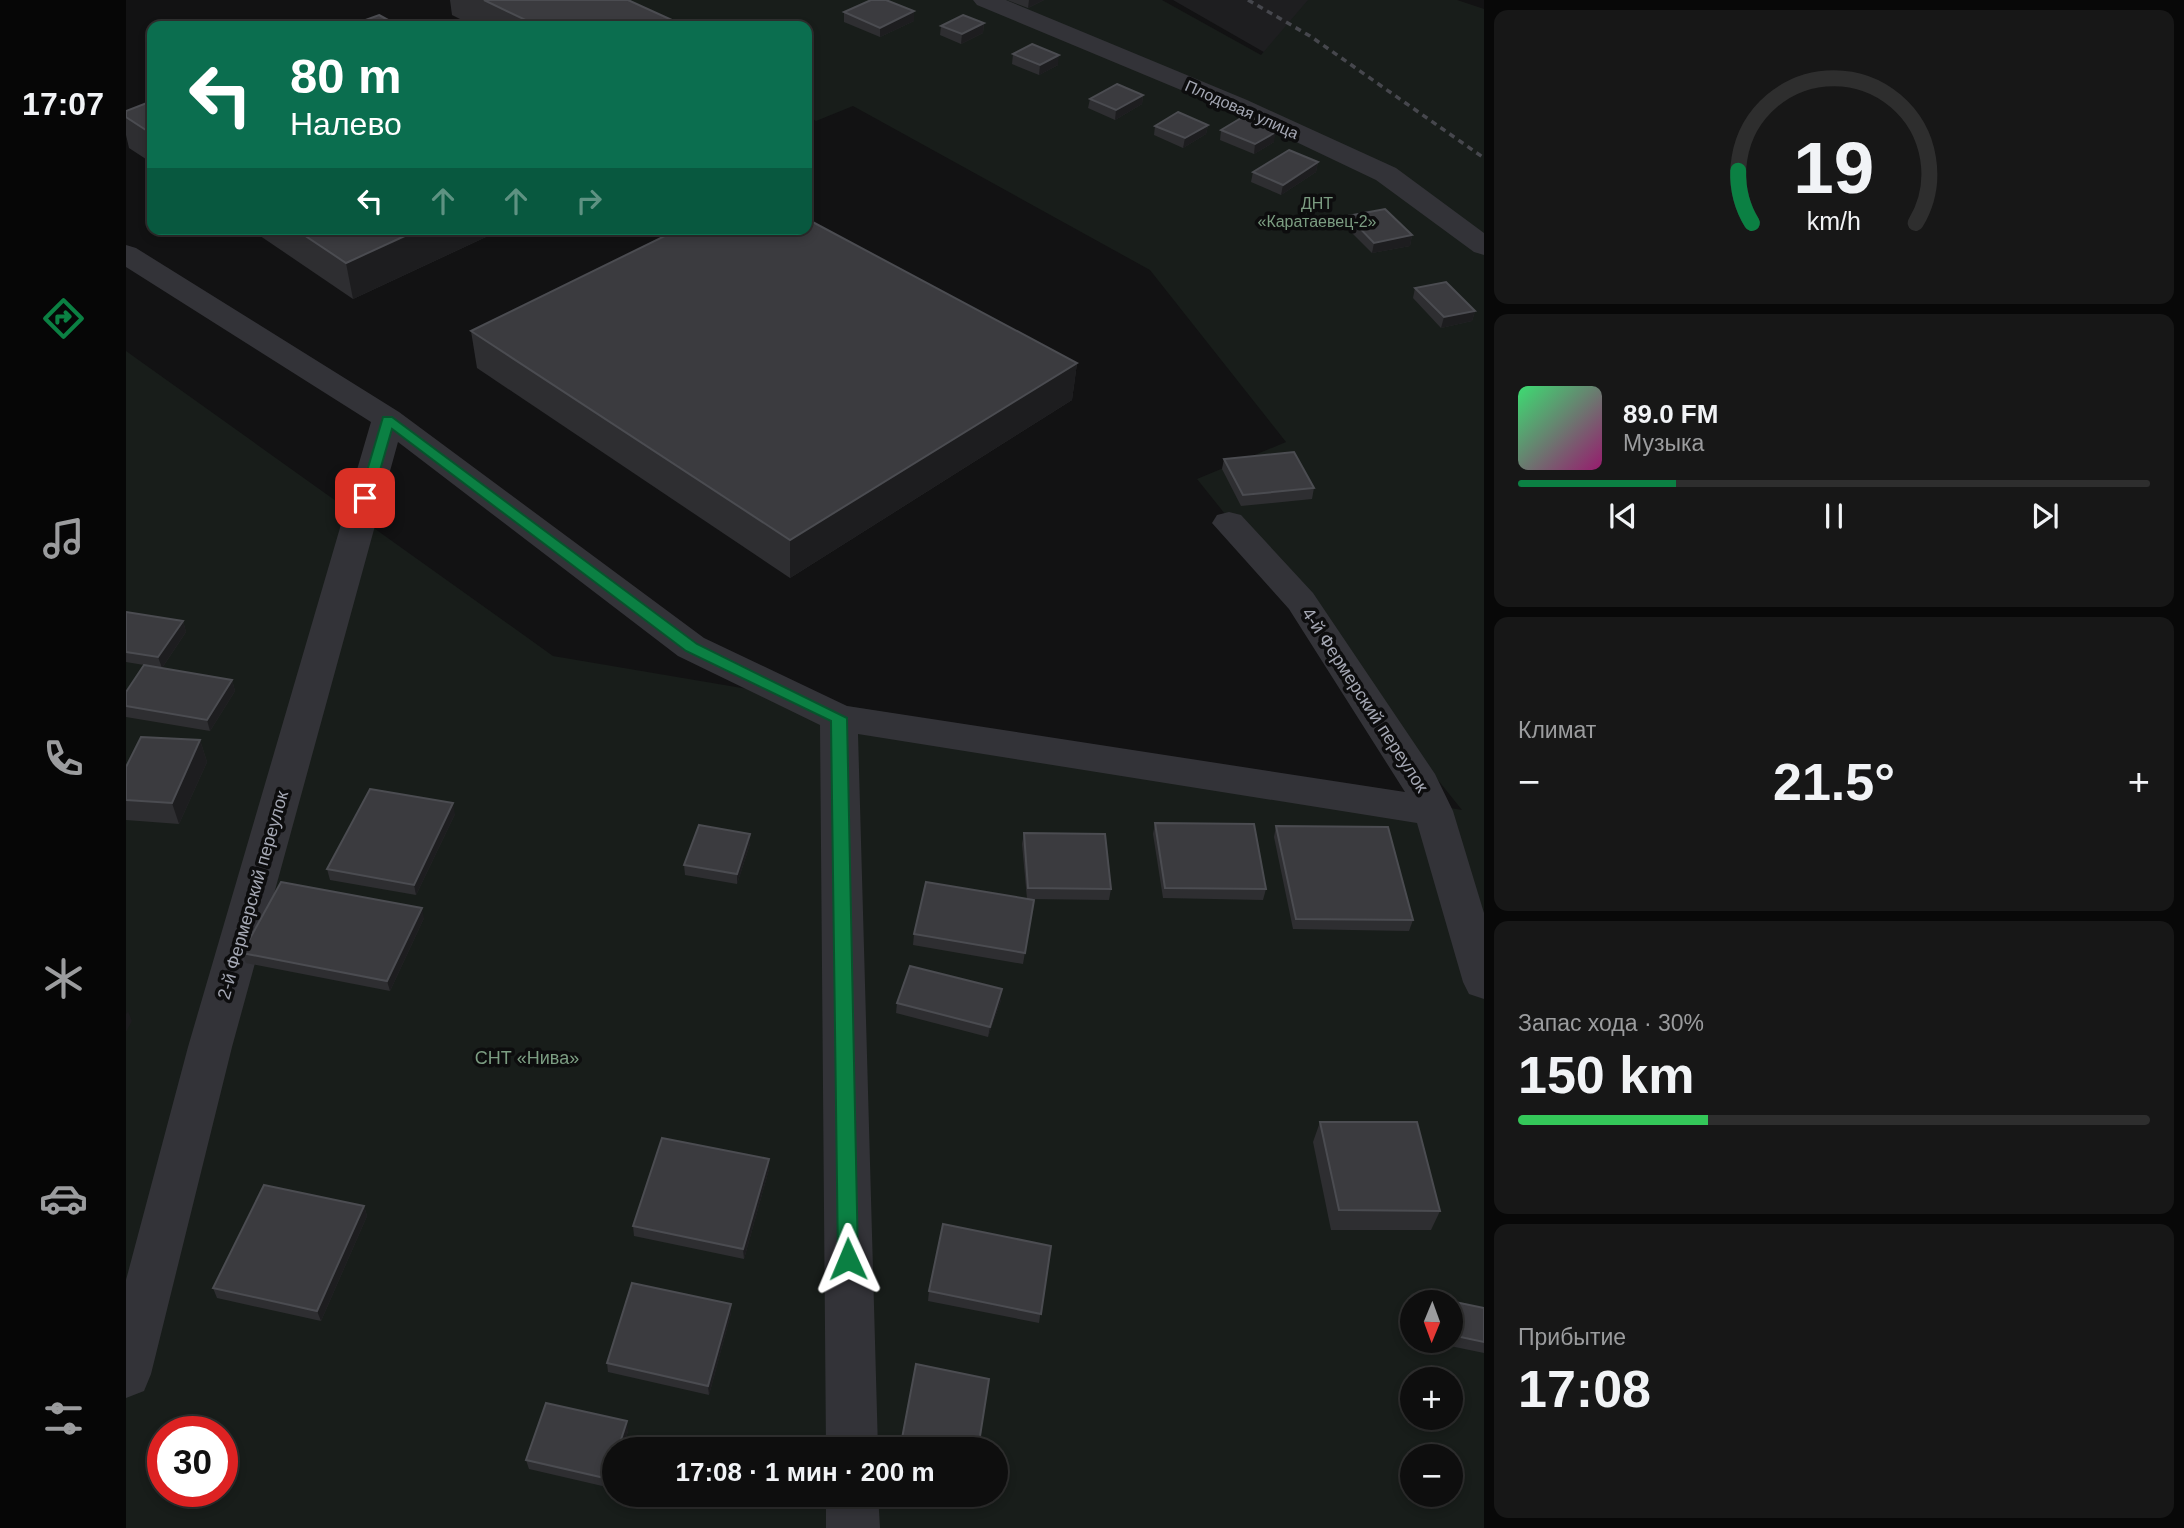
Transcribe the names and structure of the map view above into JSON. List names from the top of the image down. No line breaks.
{"streets":{"street":["Плодовая улица","4-й Фермерский переулок","2-й Фермерский переулок"]},"parks":["ДНТ «Каратаевец-2»","СНТ «Нива»"],"north":"bottom","page":{"tabs":"17:07","turn":["80 m","Налево"],"song":["89.0 FM","Музыка"],"tile":["Климат",["Запас хода · 30%","150 km"],["Прибытие","17:08"]],"heat":["−","21.5°","+"],"map_buttons":["+","−"],"limit":"30","trip":"17:08 · 1 мин · 200 m","gauge":["19","km/h"]}}
